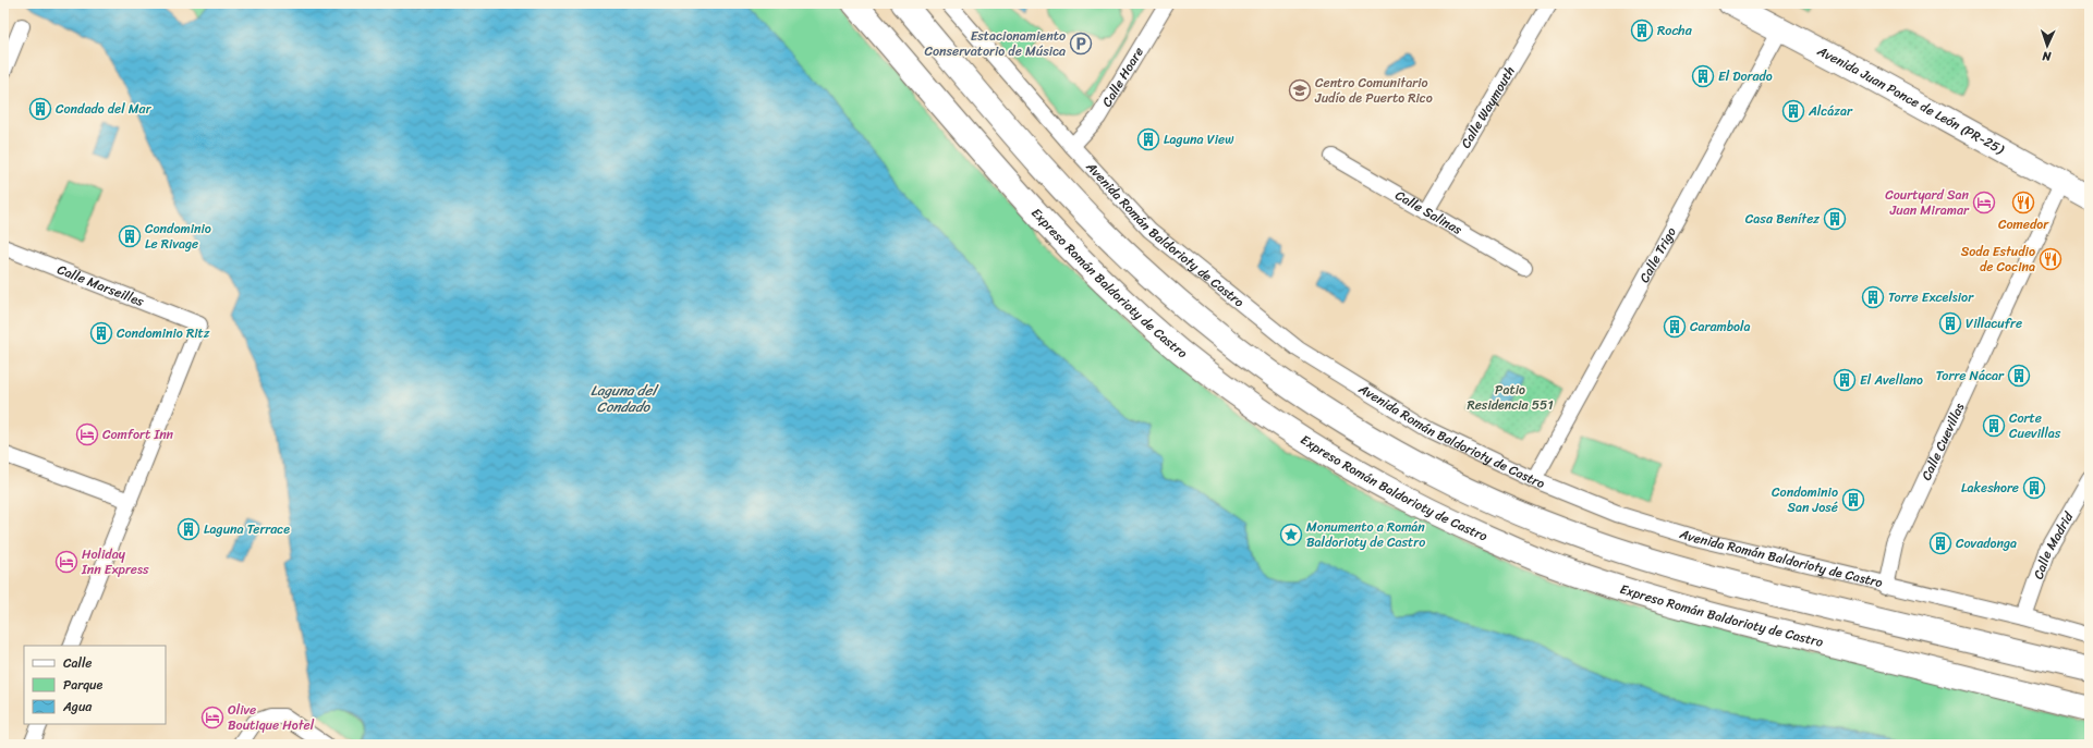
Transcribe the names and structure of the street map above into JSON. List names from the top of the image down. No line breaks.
{"streets":{"main road":["Avenida Juan Ponce de León (PR-25)","Expreso Román Baldorioty de Castro"],"street":["Calle Hoare","Calle Waymouth","Calle Salinas","Avenida Román Baldorioty de Castro","Calle Trigo","Calle Marseilles","Calle Cuevillas","Calle Madrid"]},"crossings":[["Calle Hoare","Avenida Román Baldorioty de Castro"],["Avenida Juan Ponce de León (PR-25)","Calle Trigo"],["Avenida Juan Ponce de León (PR-25)","Calle Cuevillas"],["Calle Waymouth","Calle Salinas"],["Avenida Román Baldorioty de Castro","Calle Trigo"],["Avenida Román Baldorioty de Castro","Calle Cuevillas"],["Avenida Román Baldorioty de Castro","Calle Madrid"]],"water":["Laguna del Condado"],"parks":["Patio Residencia 551"],"places":{"building":["Rocha","El Dorado","Condado del Mar","Alcázar","Laguna View","Casa Benítez","Condominio Le Rivage","Torre Excelsior","Villacufre","Carambola","Condominio Ritz","Torre Nácar","El Avellano","Corte Cuevillas","Lakeshore","Condominio San José","Laguna Terrace","Covadonga"],"parking":["Estacionamiento Conservatorio de Música"],"school or university":["Centro Comunitario Judío de Puerto Rico"],"hotel":["Courtyard San Juan Miramar","Comfort Inn","Holiday Inn Express","Olive Boutique Hotel"],"restaurant":["Comedor","Soda Estudio de Cocina"],"place":["Monumento a Román Baldorioty de Castro"]},"legend":["Calle","Parque","Agua"],"north":"bottom"}
